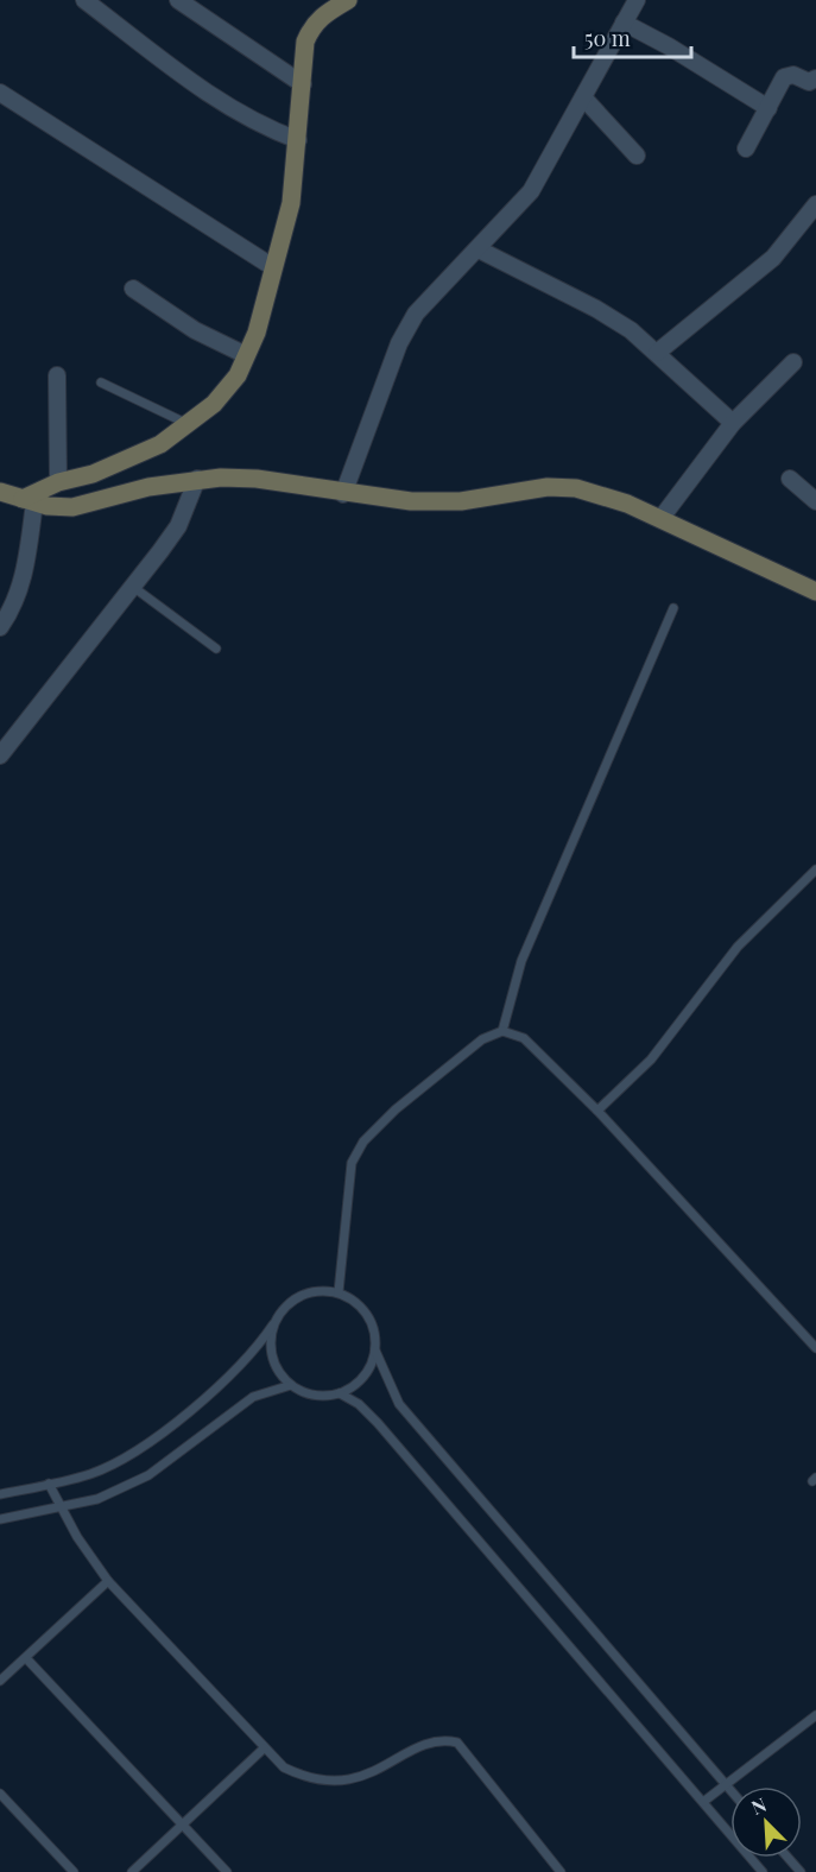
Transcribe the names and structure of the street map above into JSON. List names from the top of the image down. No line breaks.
{"scale_bar":"50 m","north":"top left"}
